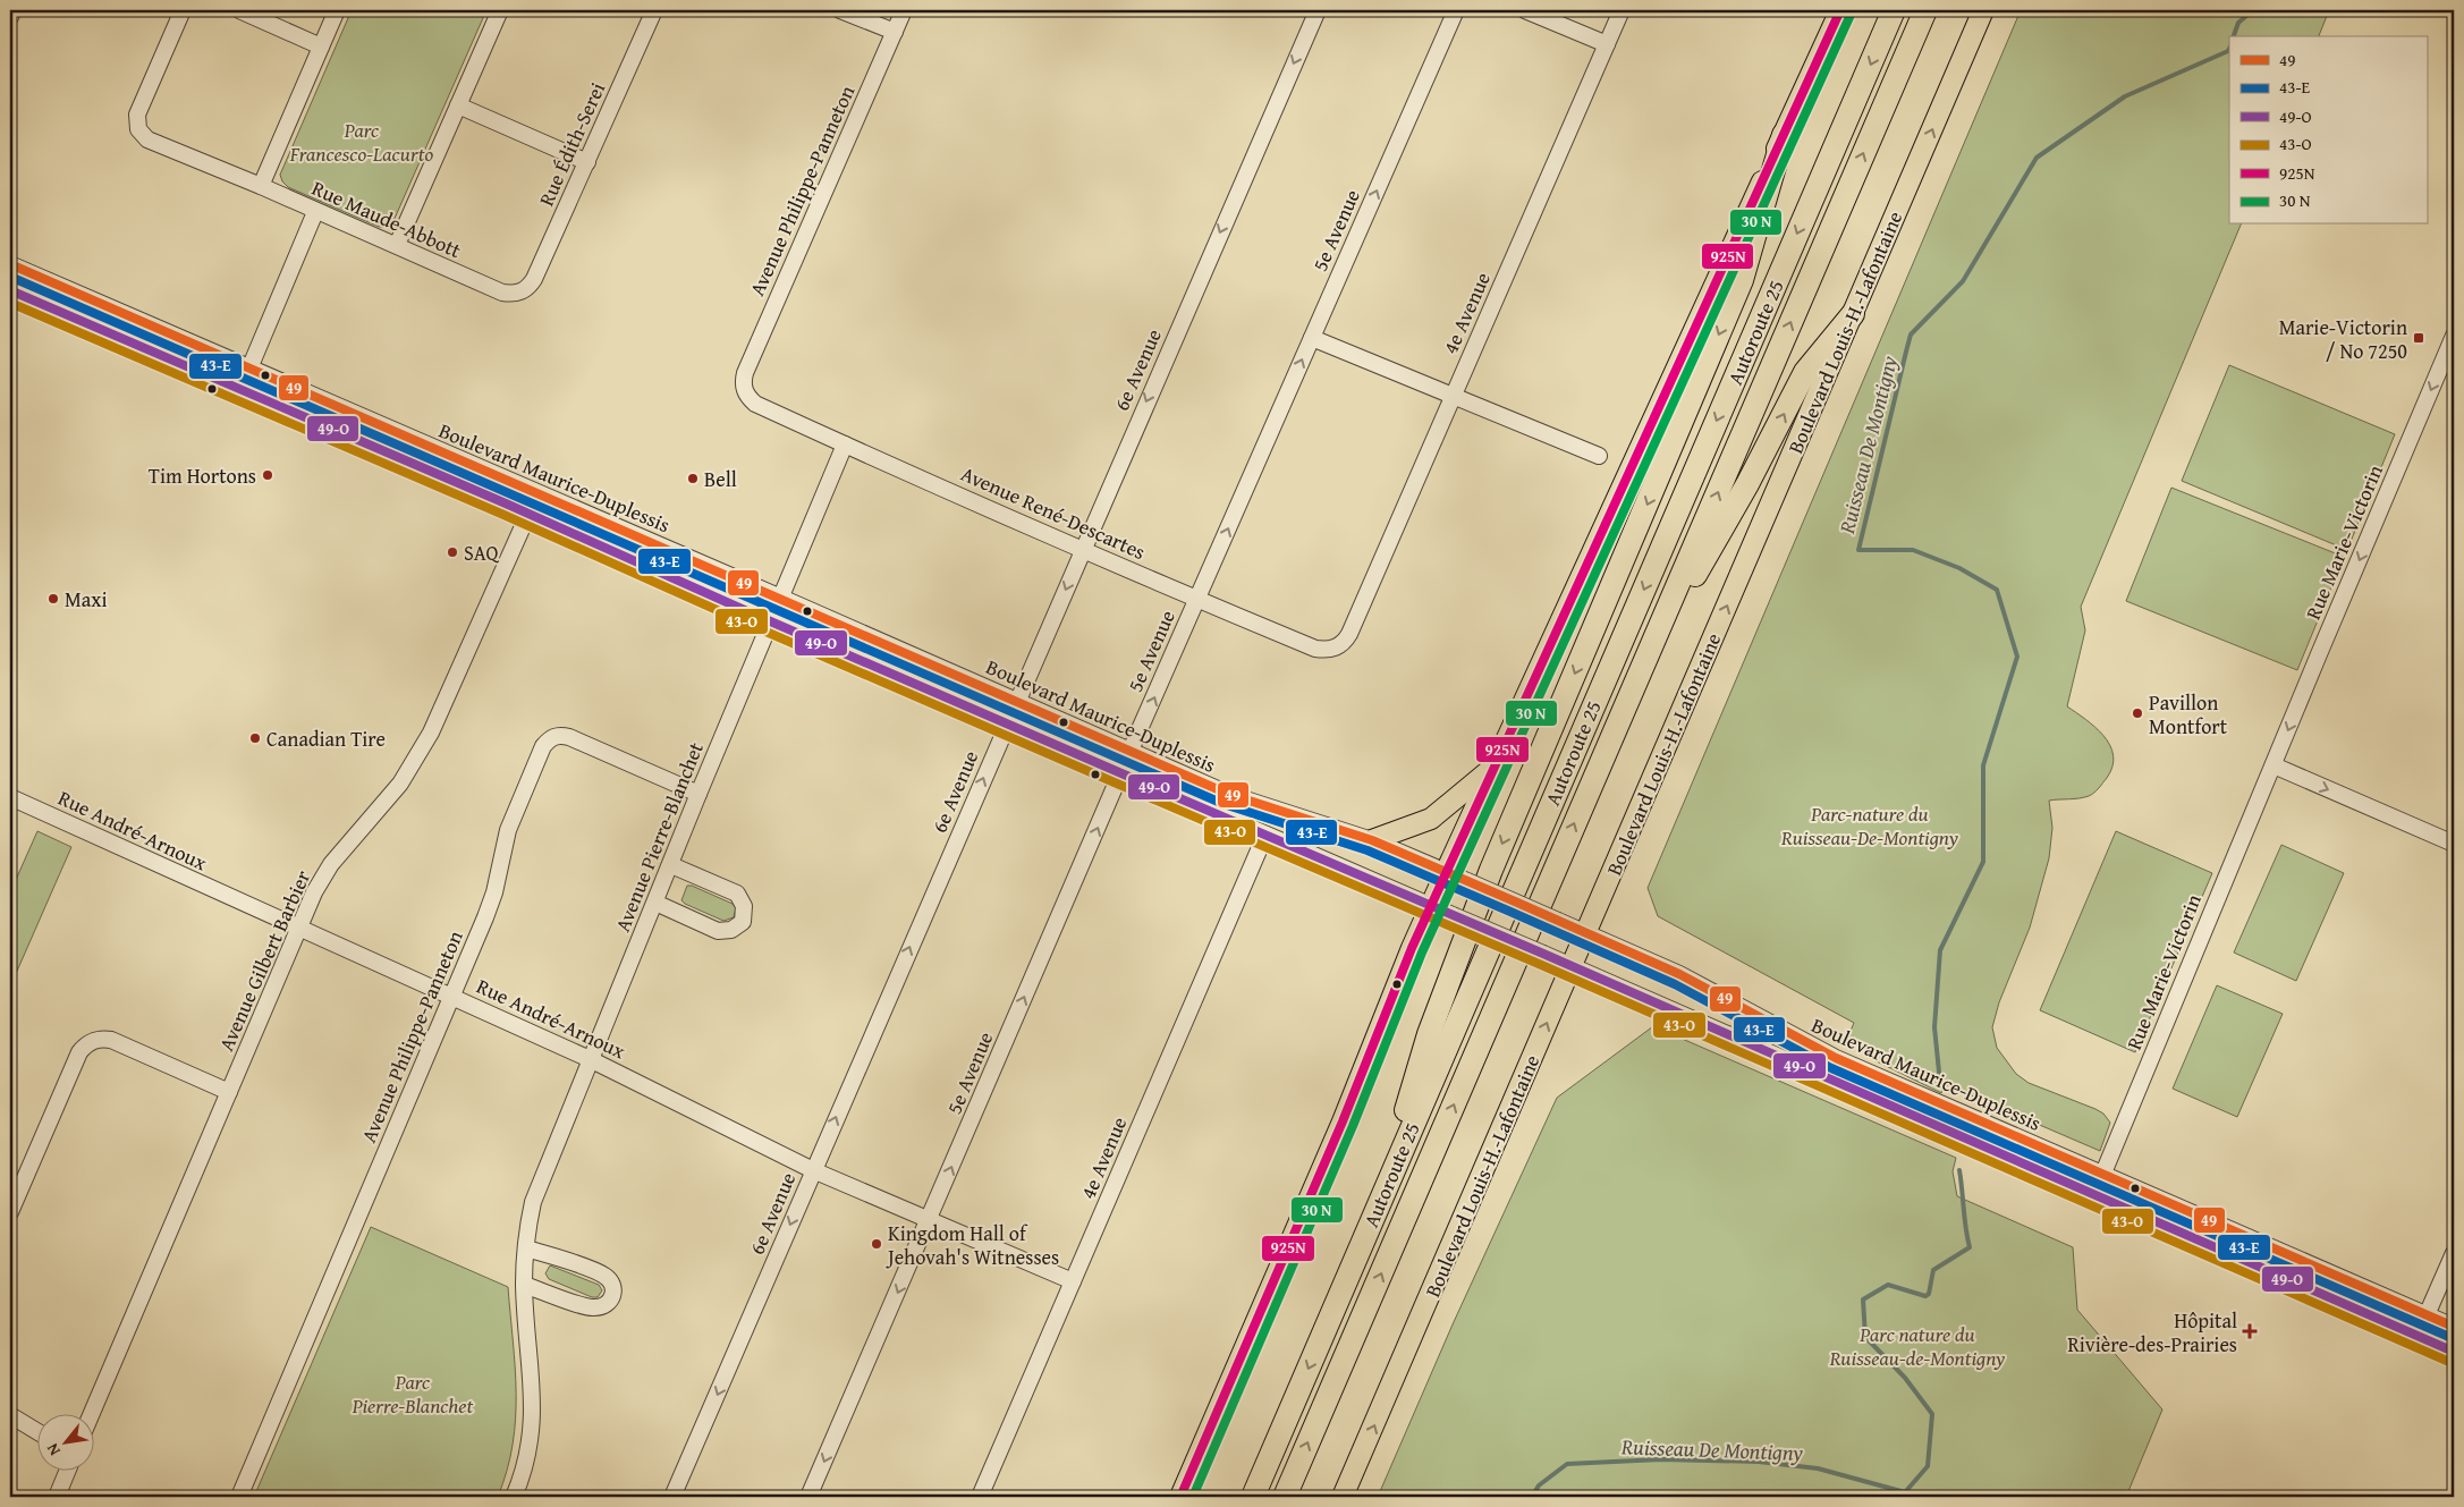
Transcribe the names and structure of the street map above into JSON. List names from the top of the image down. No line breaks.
{"streets":{"highway":["Autoroute 25"],"main road":["Boulevard Louis-H.-Lafontaine"],"street":["Rue Édith-Serei","Avenue Philippe-Panneton","Rue Maude-Abbott","5e Avenue","4e Avenue","6e Avenue","Boulevard Maurice-Duplessis","Avenue René-Descartes","Rue Marie-Victorin","Rue André-Arnoux","Avenue Pierre-Blanchet","Avenue Gilbert Barbier"]},"crossings":[["Rue Édith-Serei","Rue Maude-Abbott"],["Avenue Philippe-Panneton","Avenue René-Descartes"],["Avenue Philippe-Panneton","Rue André-Arnoux"],["Avenue Philippe-Panneton","Avenue Pierre-Blanchet"],["5e Avenue","Boulevard Maurice-Duplessis"],["5e Avenue","Avenue René-Descartes"],["5e Avenue","Rue André-Arnoux"],["4e Avenue","Avenue René-Descartes"],["4e Avenue","Rue André-Arnoux"],["Boulevard Louis-H.-Lafontaine","Boulevard Maurice-Duplessis"],["6e Avenue","Boulevard Maurice-Duplessis"],["6e Avenue","Avenue René-Descartes"],["6e Avenue","Rue André-Arnoux"],["Boulevard Maurice-Duplessis","Rue Marie-Victorin"],["Boulevard Maurice-Duplessis","Avenue Pierre-Blanchet"],["Boulevard Maurice-Duplessis","Avenue Gilbert Barbier"],["Avenue René-Descartes","Avenue Pierre-Blanchet"],["Rue André-Arnoux","Avenue Pierre-Blanchet"],["Rue André-Arnoux","Avenue Gilbert Barbier"]],"one_way":["Rue Marie-Victorin"],"water":["Ruisseau De Montigny"],"parks":["Parc Francesco-Lacurto","Parc-nature du Ruisseau-De-Montigny","Parc nature du Ruisseau-de-Montigny","Parc Pierre-Blanchet"],"places":{"transit":["Marie-Victorin / No 7250"],"other":["Tim Hortons","Bell","SAQ","Maxi","Pavillon Montfort","Canadian Tire","Kingdom Hall of Jehovah's Witnesses"],"health":["Hôpital Rivière-des-Prairies"]},"lines":["transit line 925N","transit line 49","transit line 43-E","transit line 49-O","transit line 43-O"],"legend":["49","43-E","49-O","43-O","925N","30 N"],"north":"bottom left"}
